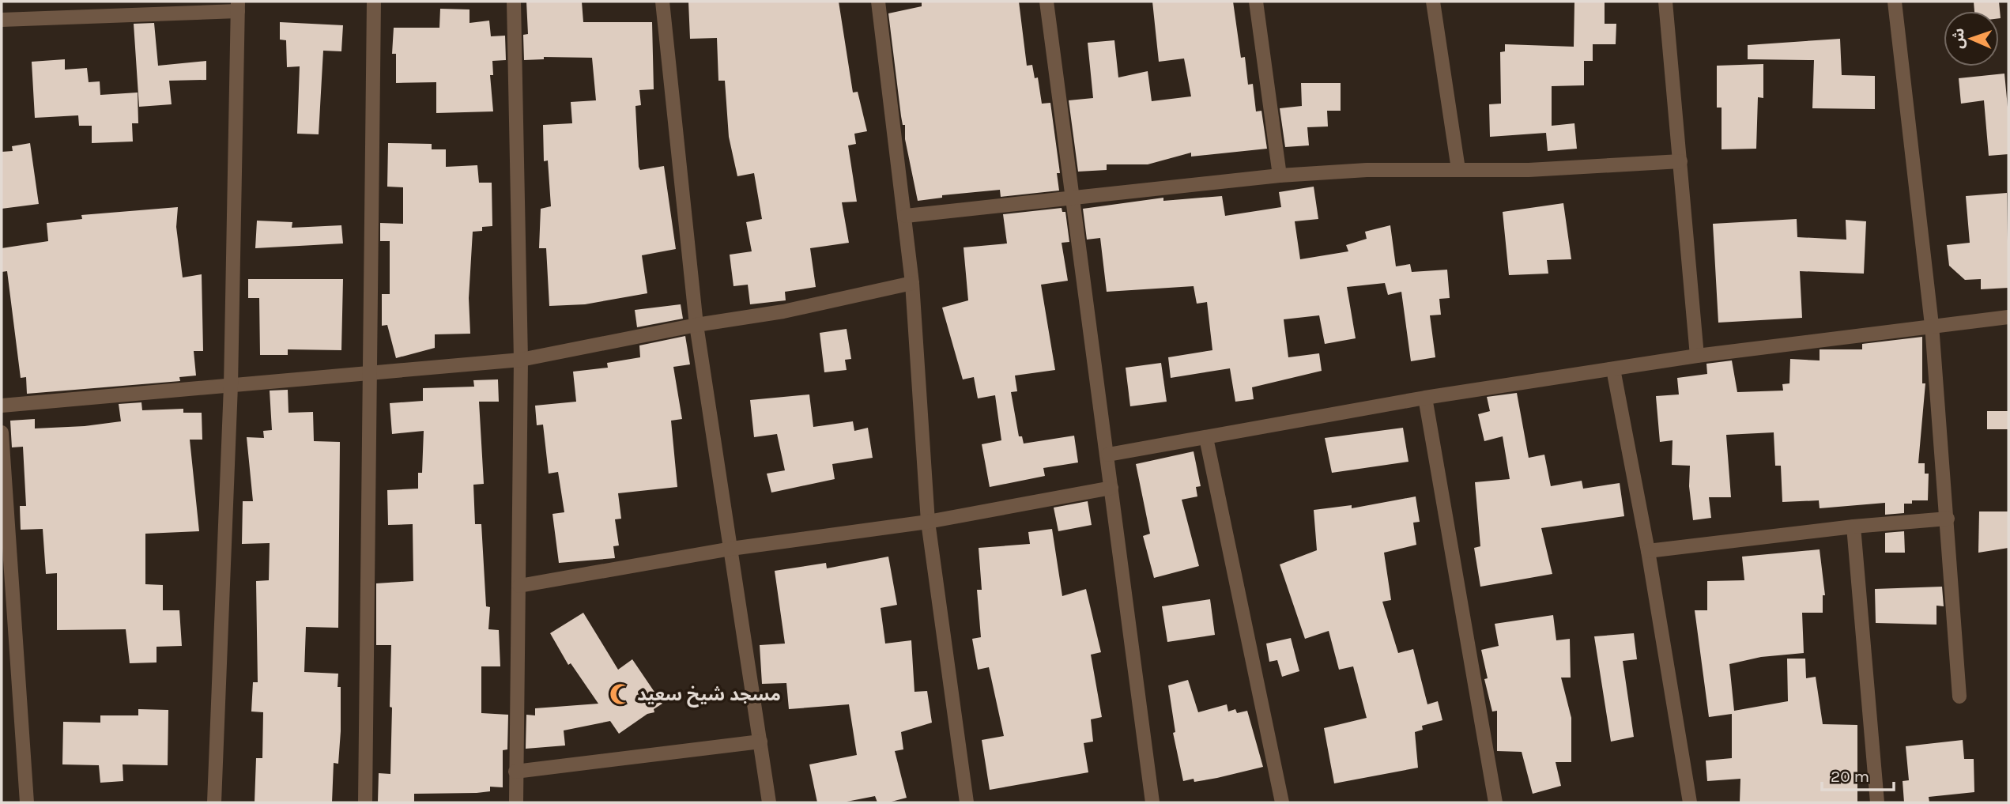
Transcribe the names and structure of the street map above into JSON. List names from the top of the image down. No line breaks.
{"places":{"mosque":["مسجد شيخ سعيد"]},"scale_bar":"20 m","north":"left"}
